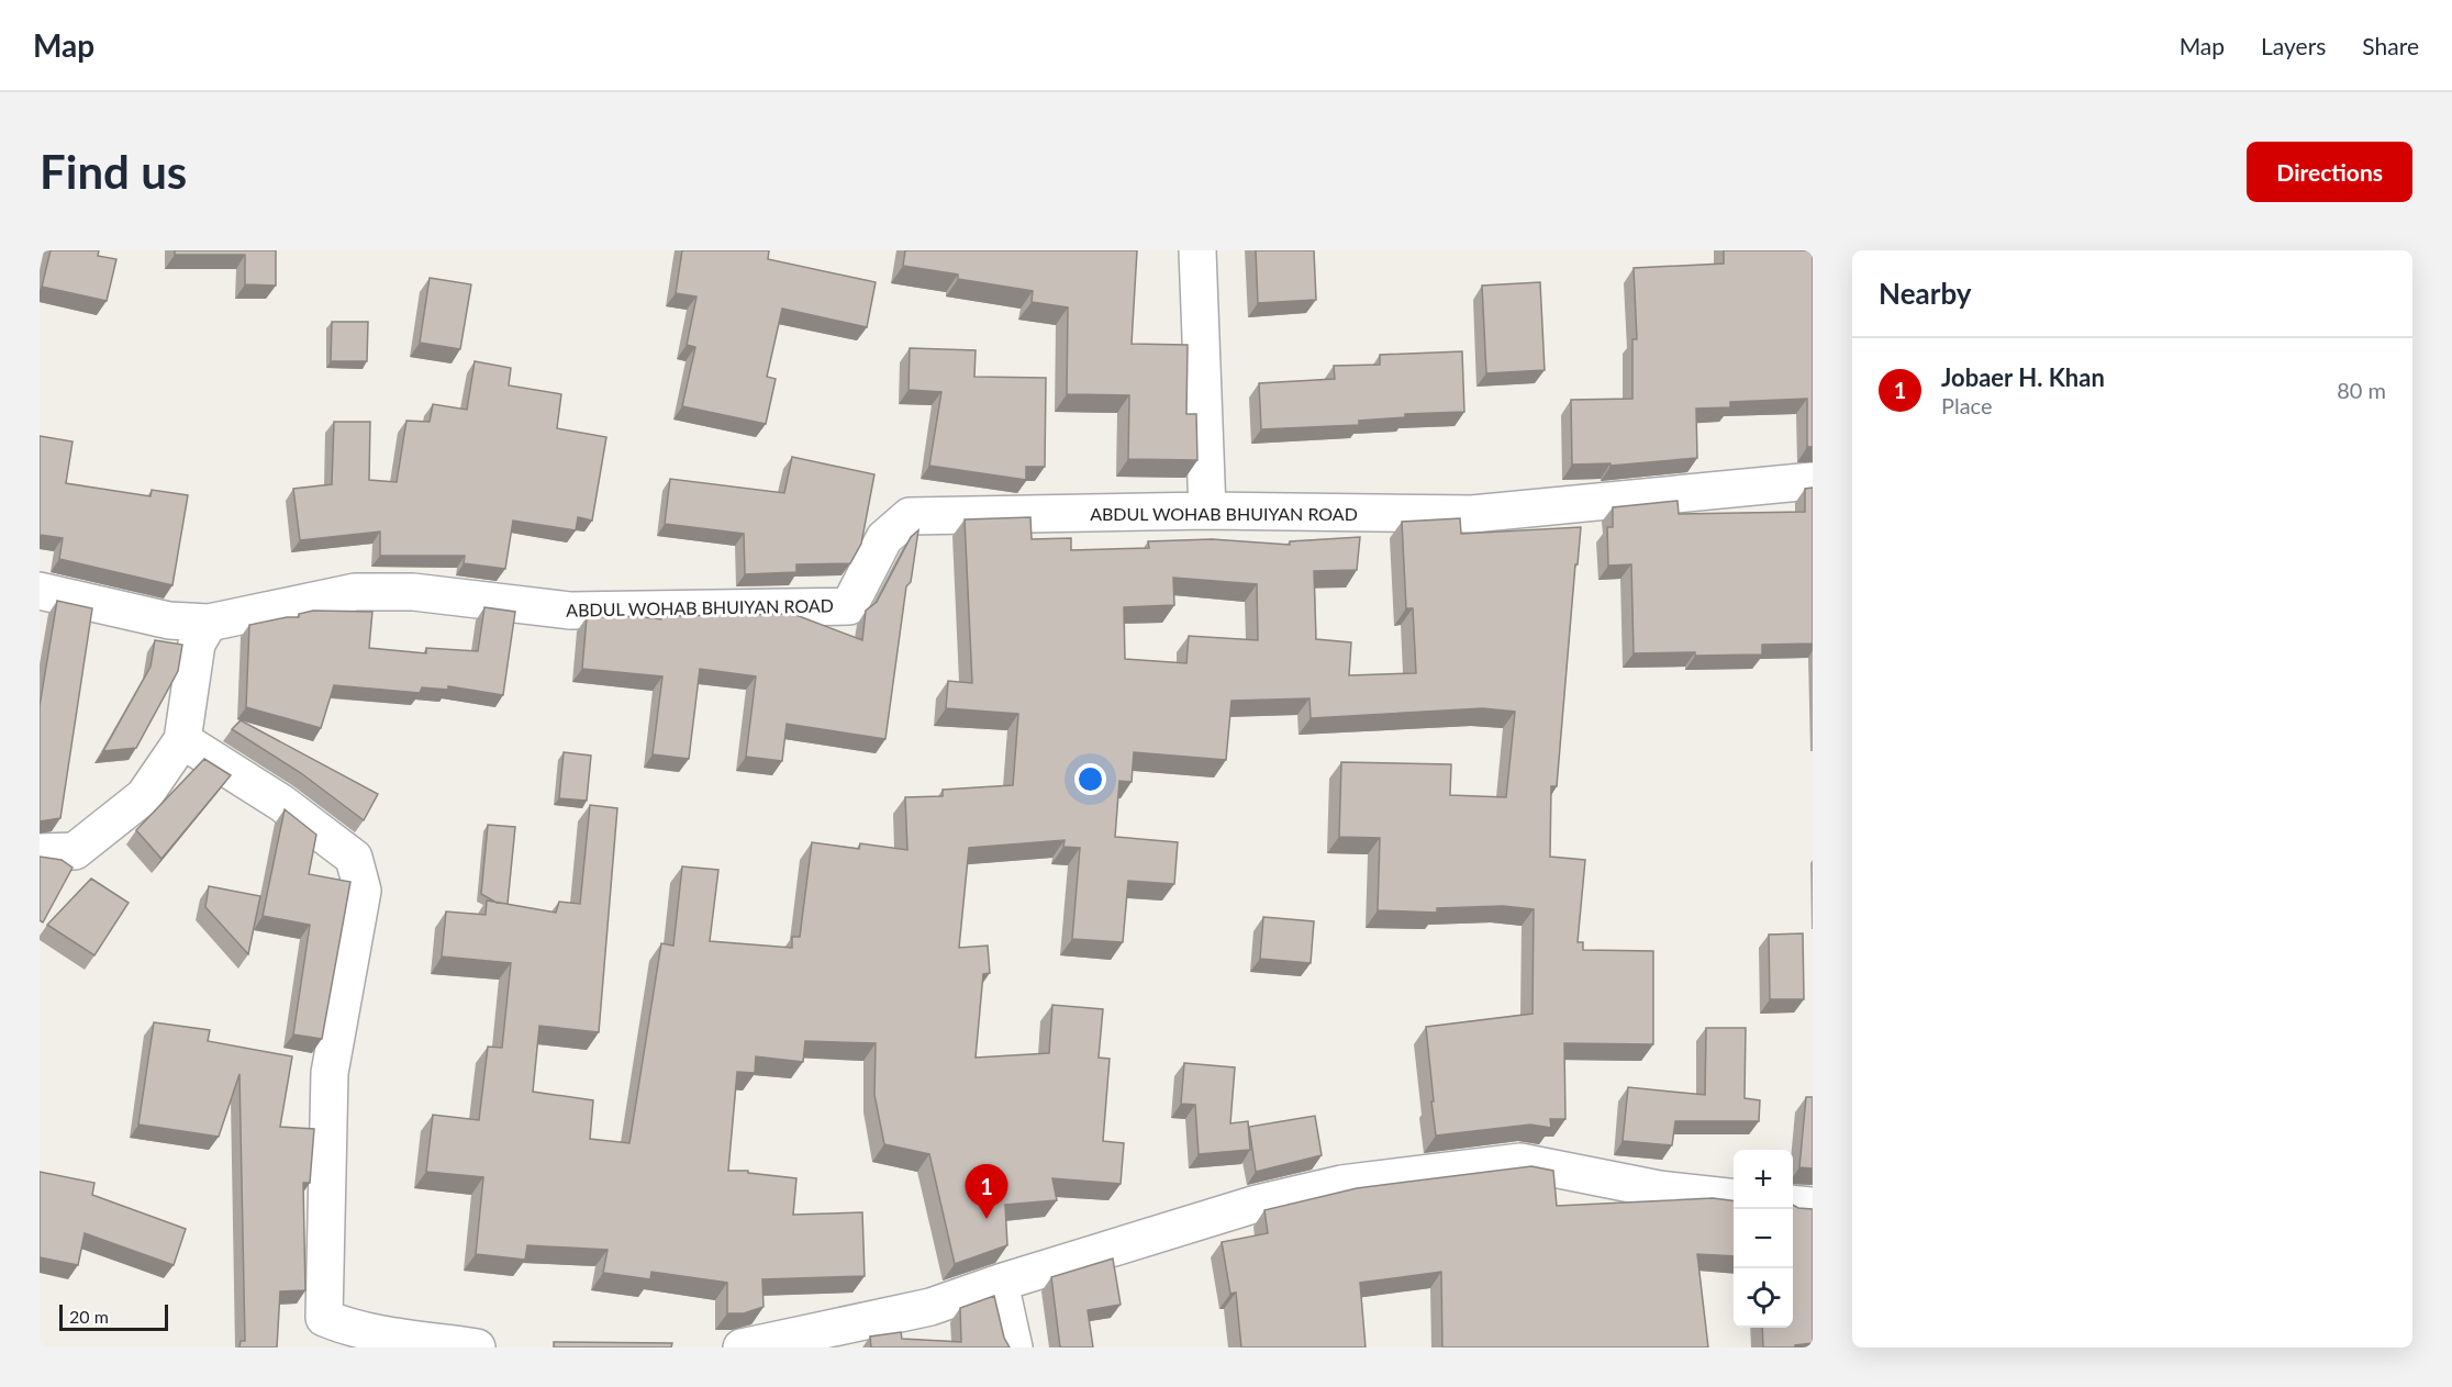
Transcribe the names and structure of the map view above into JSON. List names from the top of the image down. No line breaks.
{"streets":{"street":["ABDUL WOHAB BHUIYAN ROAD"]},"scale_bar":"20 m","page":{"header":"Map","nav":["Map","Layers","Share"],"buttons":"Directions","title":"Find us","heading":"Nearby","list":[{"mark":"1","name":"Jobaer H. Khan","note":"Place","value":"80 m"}],"map_buttons":["+","−"],"pins":"1","scale":"20 m"}}
